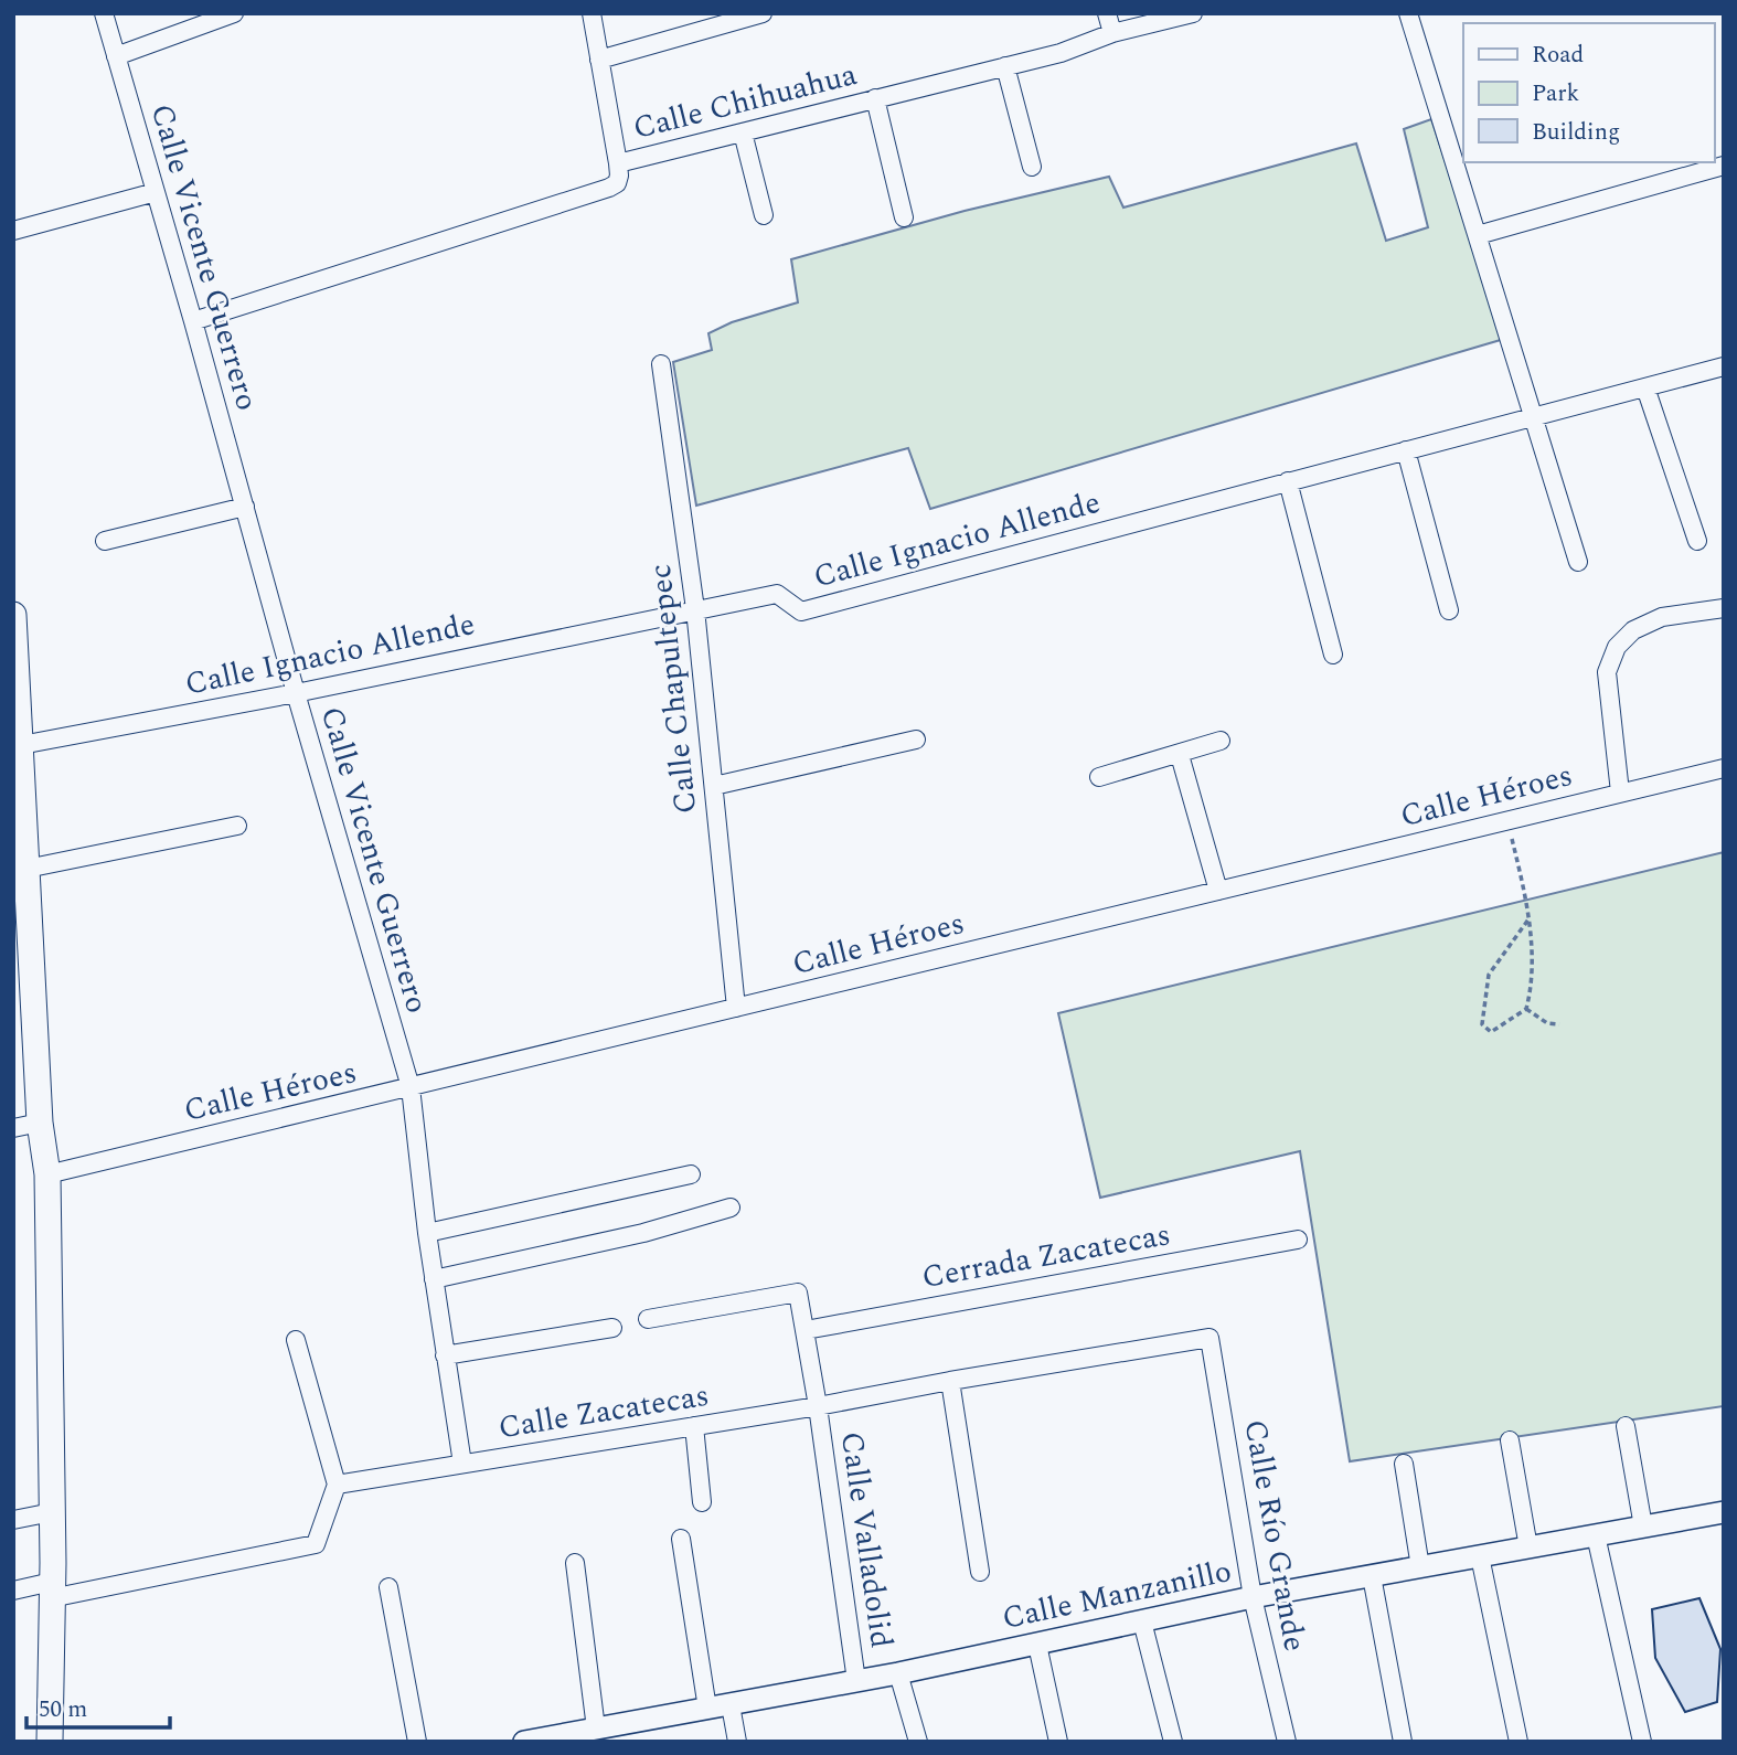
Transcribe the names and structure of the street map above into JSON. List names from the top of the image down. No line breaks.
{"streets":{"street":["Calle Chihuahua","Calle Vicente Guerrero","Calle Ignacio Allende","Calle Chapultepec","Calle Héroes","Cerrada Zacatecas","Calle Zacatecas","Calle Río Grande","Calle Valladolid","Calle Manzanillo"]},"crossings":[["Calle Chihuahua","Calle Vicente Guerrero"],["Calle Vicente Guerrero","Calle Ignacio Allende"],["Calle Vicente Guerrero","Calle Héroes"],["Calle Vicente Guerrero","Calle Zacatecas"],["Calle Ignacio Allende","Calle Chapultepec"],["Calle Chapultepec","Calle Héroes"],["Calle Zacatecas","Calle Río Grande"],["Calle Zacatecas","Calle Valladolid"],["Calle Río Grande","Calle Manzanillo"],["Calle Valladolid","Calle Manzanillo"]],"legend":["Road","Park","Building"],"scale_bar":"50 m"}
